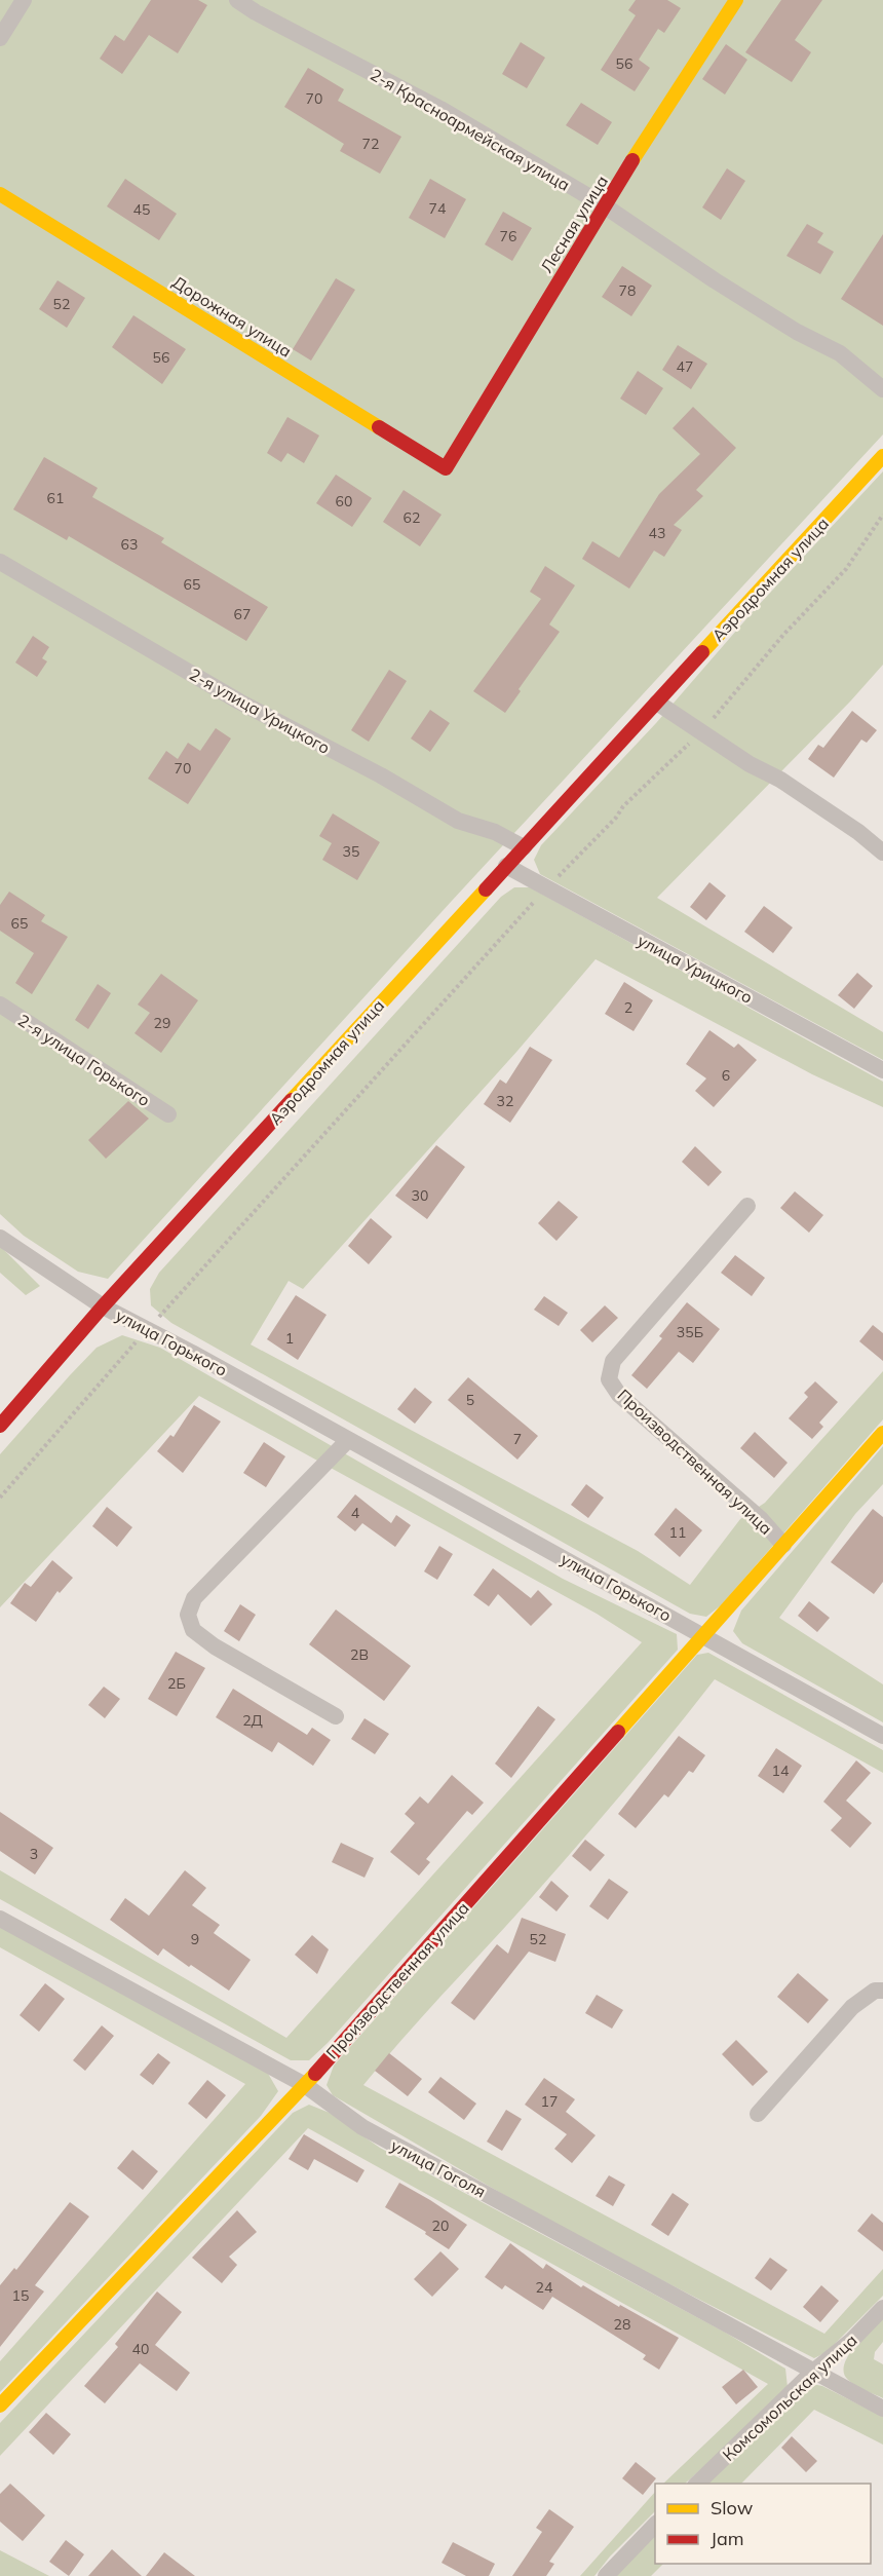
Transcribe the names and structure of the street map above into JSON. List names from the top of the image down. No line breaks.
{"streets":{"street":["2-я Красноармейская улица","Лесная улица","Дорожная улица","Аэродромная улица","2-я улица Урицкого","улица Урицкого","2-я улица Горького","улица Горького","Производственная улица","улица Гоголя","Комсомольская улица"]},"crossings":[["2-я Красноармейская улица","Лесная улица"],["Лесная улица","Дорожная улица"],["Аэродромная улица","2-я улица Урицкого"],["Аэродромная улица","улица Урицкого"],["Аэродромная улица","улица Горького"],["улица Горького","Производственная улица"],["Производственная улица","улица Гоголя"],["улица Гоголя","Комсомольская улица"]],"house_numbers":["56","70","72","74","45","76","78","52","56","47","61","60","62","43","63","65","67","70","35","65","2","29","6","32","30","35Б","1","5","7","4","11","2В","2Б","2Д","14","3","9","52","17","20","24","15","28","40"],"legend":["Slow","Jam"]}
